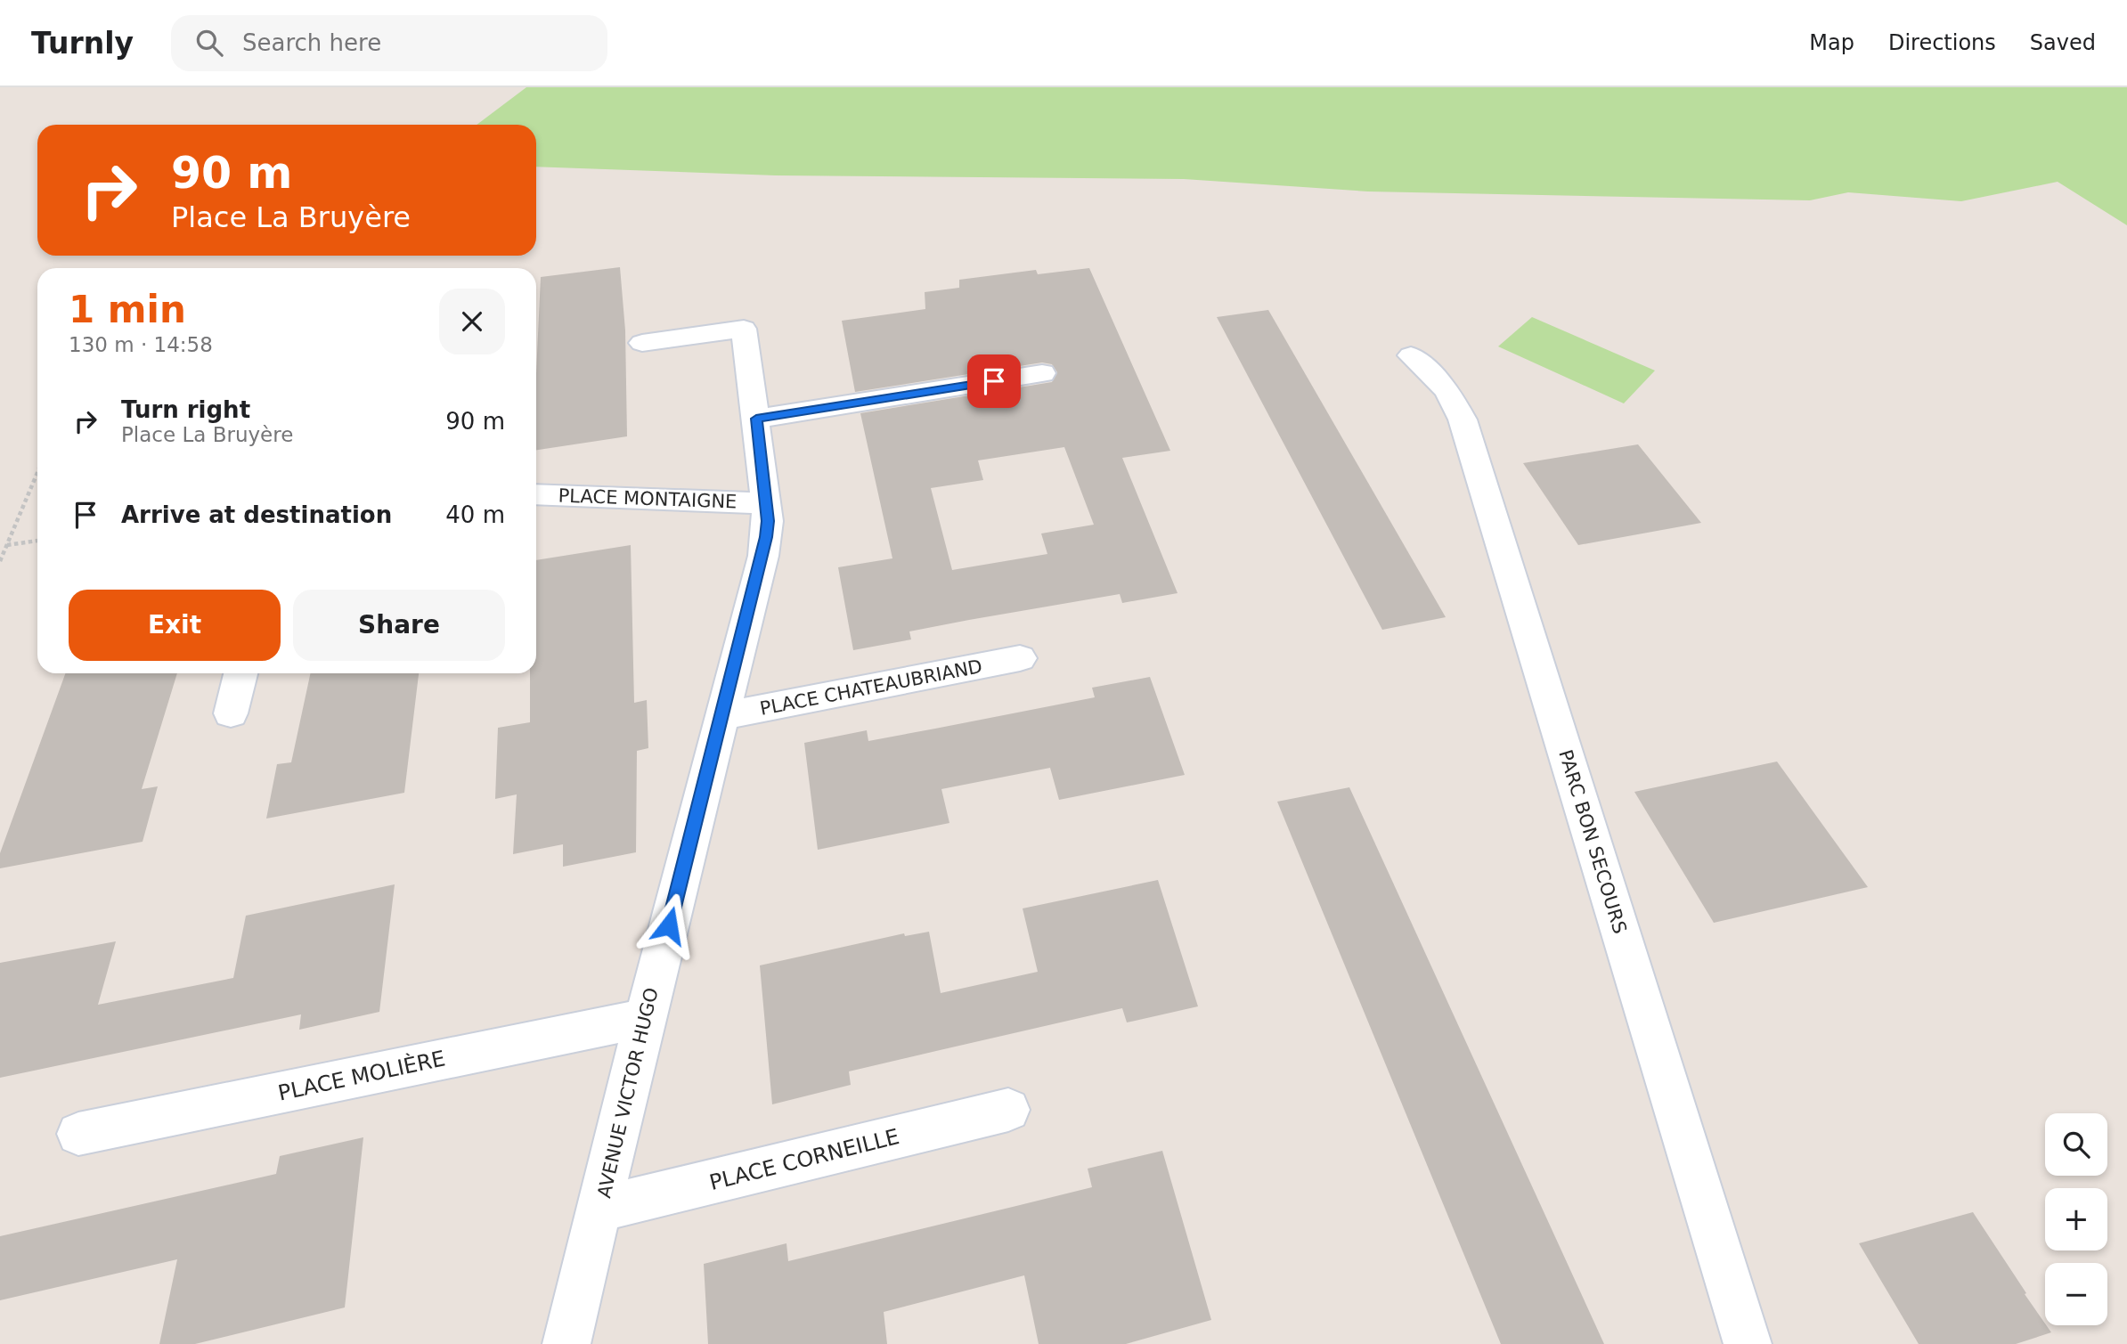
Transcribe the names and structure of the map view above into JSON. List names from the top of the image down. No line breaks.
{"streets":{"street":["PLACE MONTAIGNE","PLACE CHATEAUBRIAND","PARC BON SECOURS","PLACE MOLIÈRE","AVENUE VICTOR HUGO","PLACE CORNEILLE"]},"crossings":[["PLACE MONTAIGNE","AVENUE VICTOR HUGO"],["PLACE CHATEAUBRIAND","AVENUE VICTOR HUGO"],["PLACE MOLIÈRE","AVENUE VICTOR HUGO"],["AVENUE VICTOR HUGO","PLACE CORNEILLE"]],"page":{"header":"Turnly","search":"Search here","nav":["Map","Directions","Saved"],"turn":["90 m","Place La Bruyère"],"heading":["1 min","130 m · 14:58"],"list":[{"name":"Turn right","note":"Place La Bruyère","value":"90 m"},{"name":"Arrive at destination","value":"40 m"}],"buttons":["Exit","Share"],"map_buttons":["+","−"]}}
